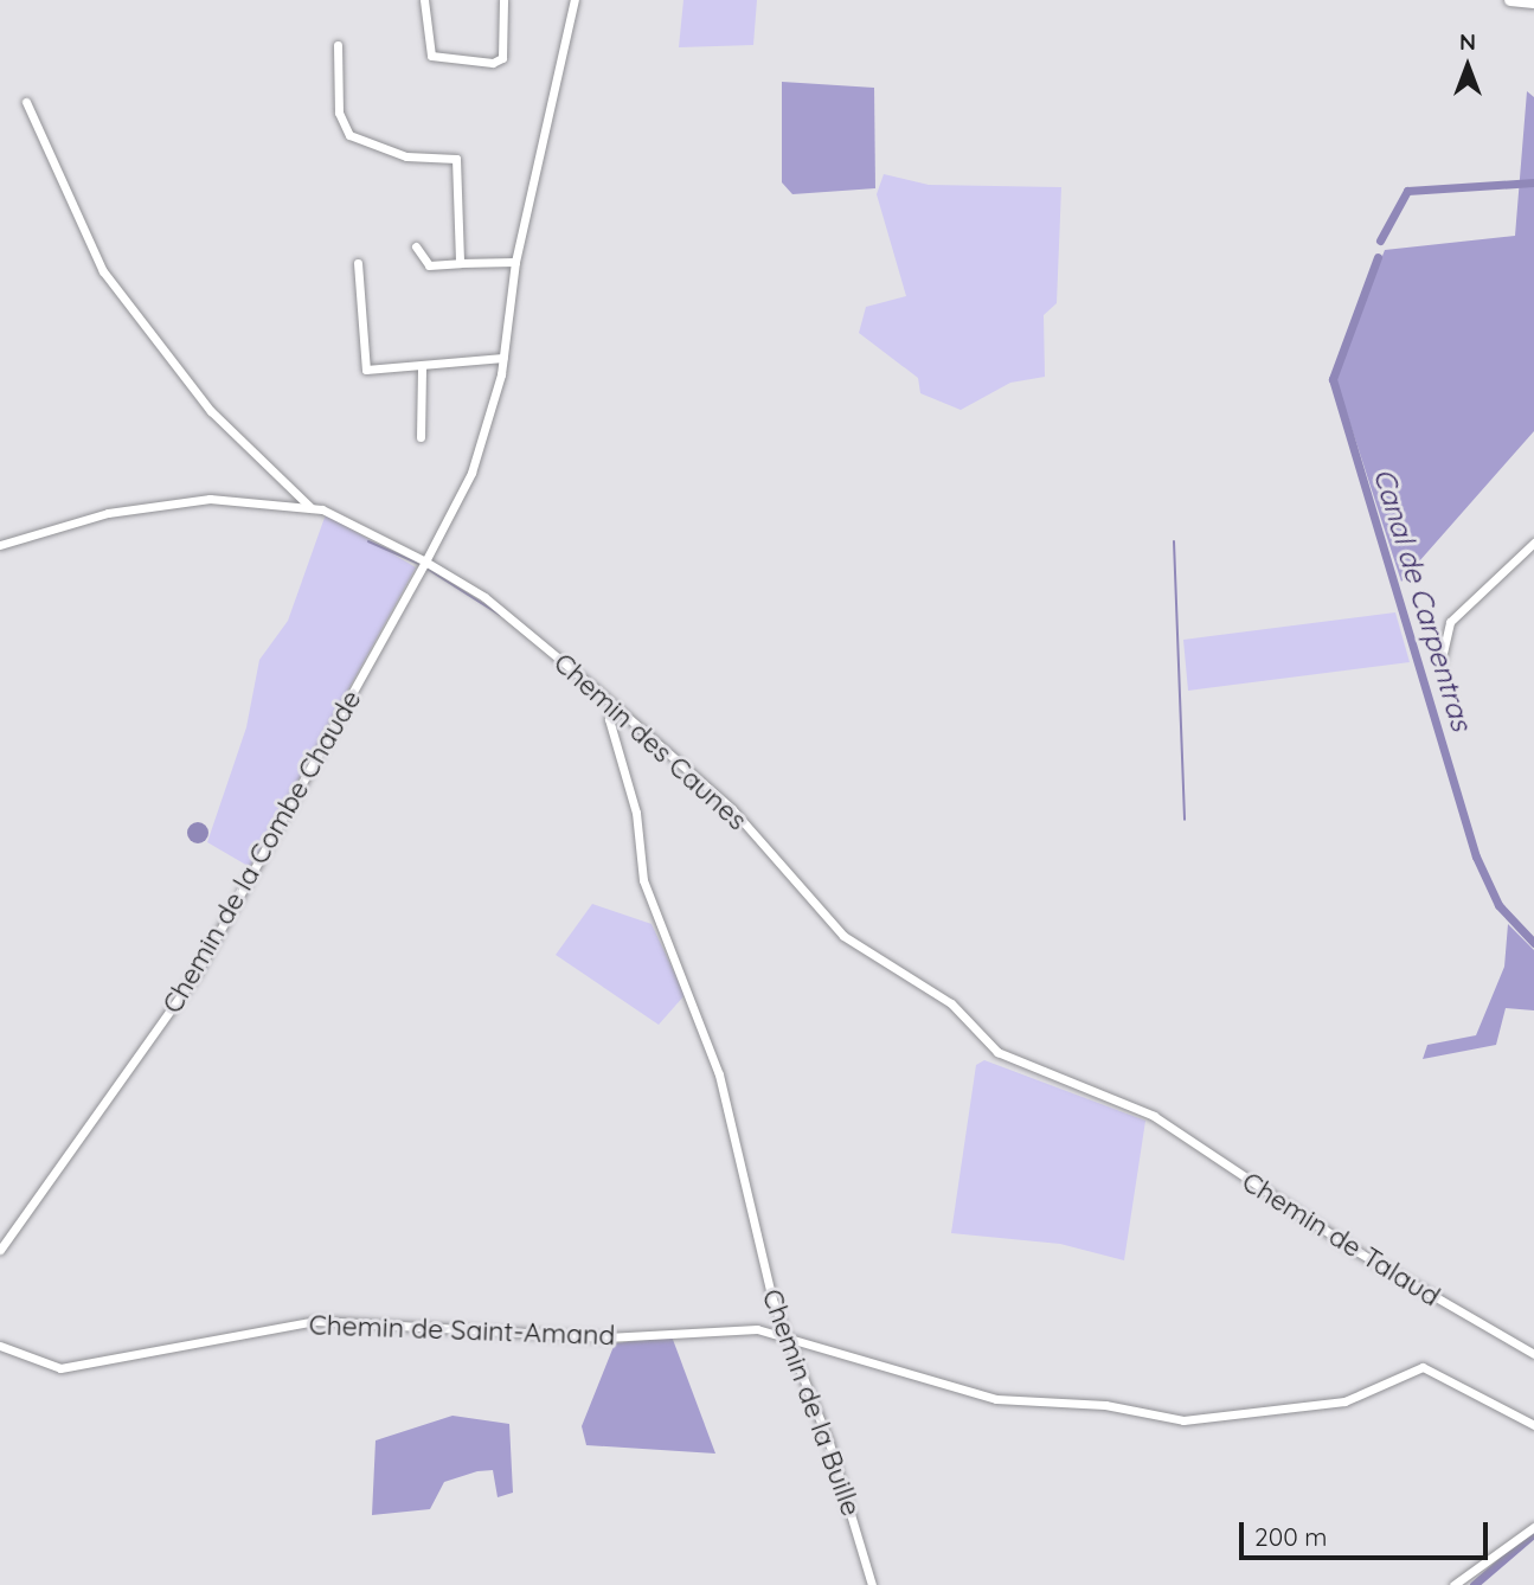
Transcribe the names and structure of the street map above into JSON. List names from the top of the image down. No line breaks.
{"streets":{"street":["Chemin des Caunes","Chemin de la Combe Chaude","Chemin de Talaud","Chemin de Saint-Amand","Chemin de la Buille"]},"crossings":[["Chemin des Caunes","Chemin de la Combe Chaude"],["Chemin des Caunes","Chemin de Talaud"],["Chemin des Caunes","Chemin de la Buille"],["Chemin de Saint-Amand","Chemin de la Buille"]],"water":["Canal de Carpentras"],"scale_bar":"200 m","north":"top"}
